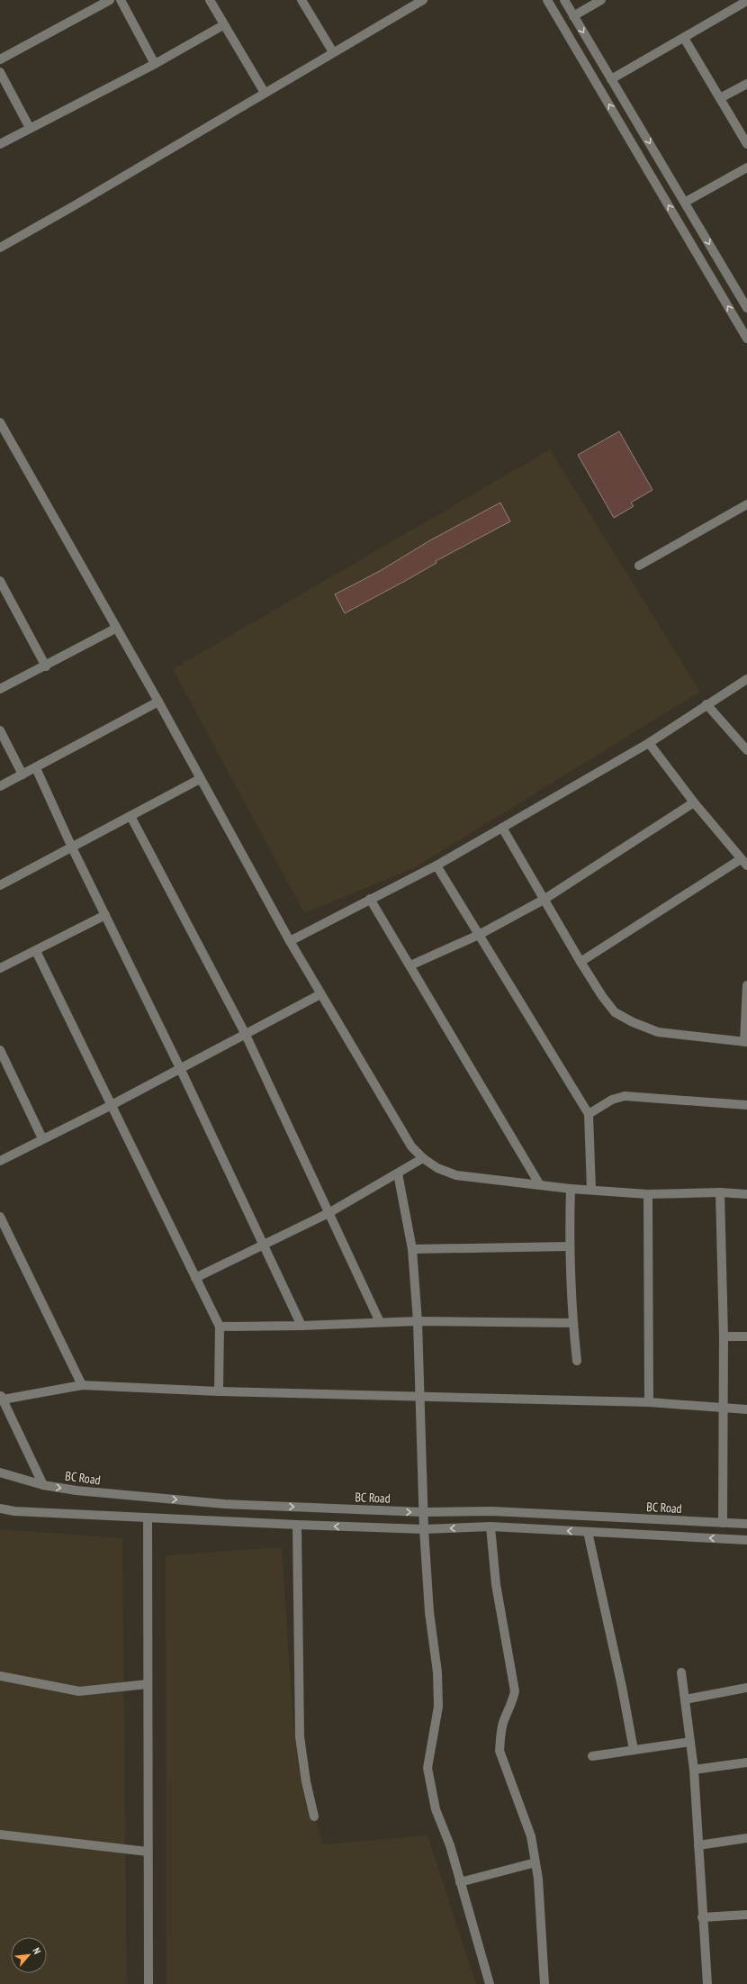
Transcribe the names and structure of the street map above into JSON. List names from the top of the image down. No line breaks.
{"streets":{"street":["BC Road"]},"north":"top right"}
